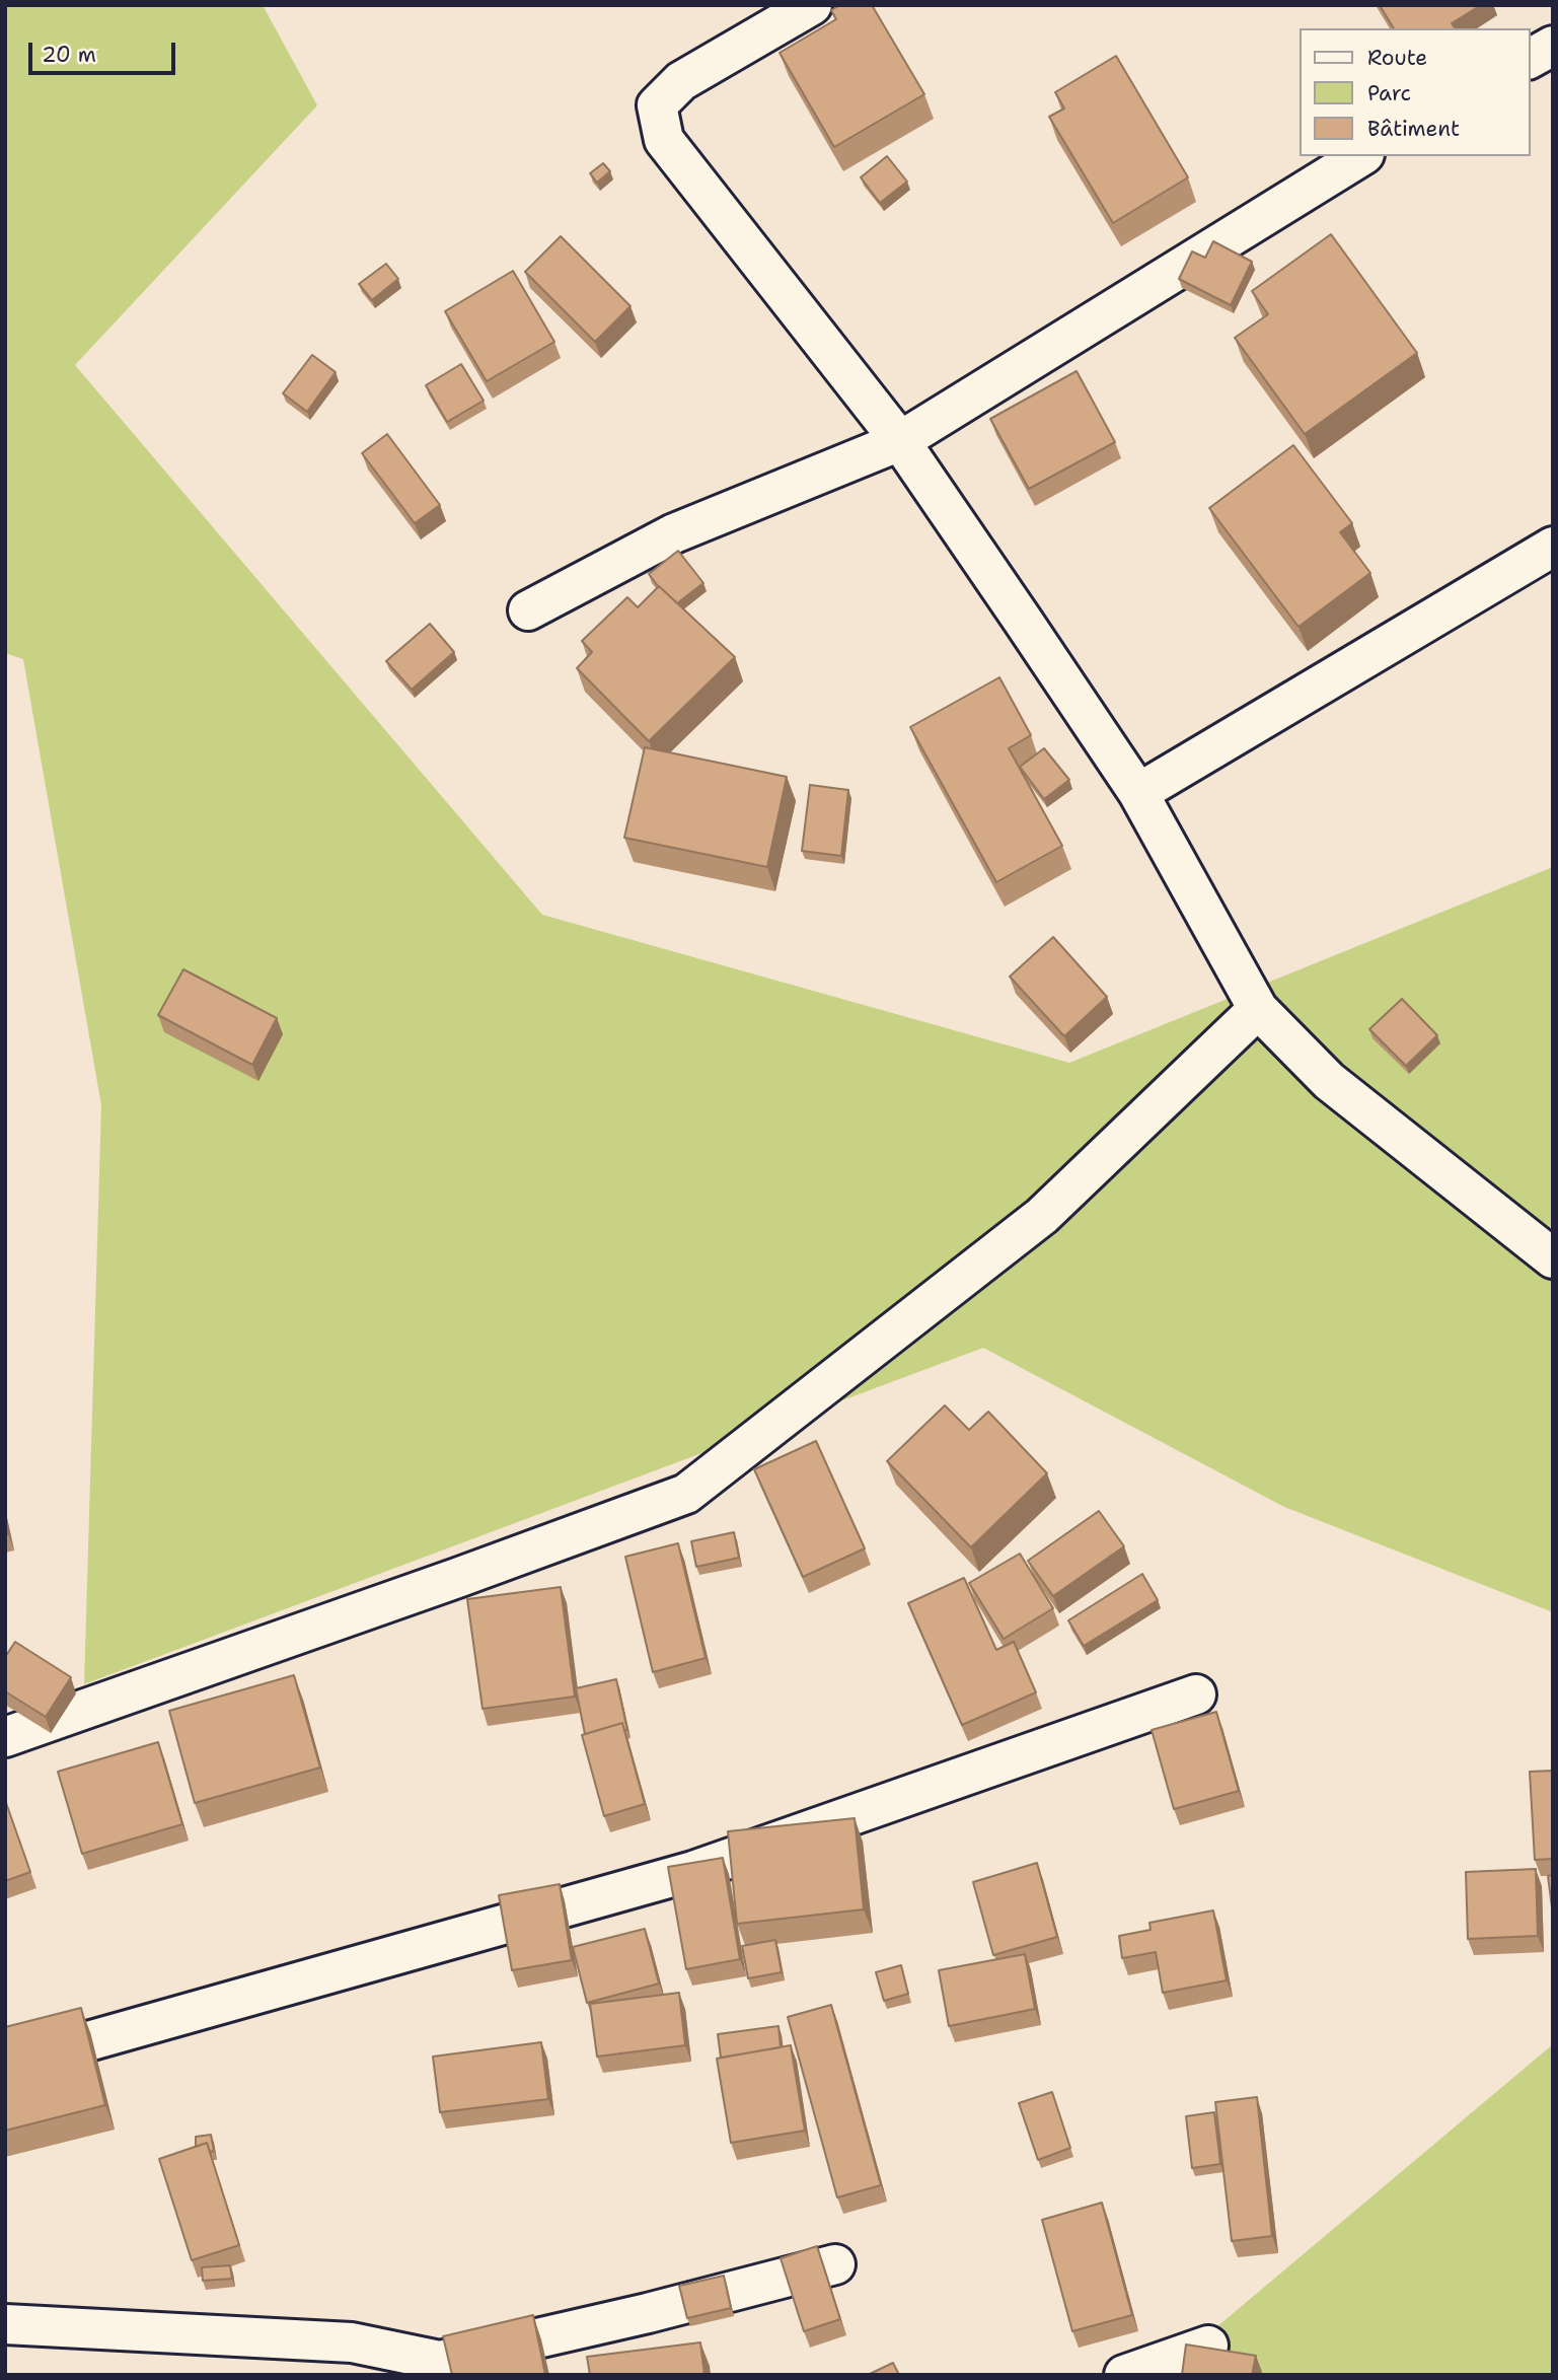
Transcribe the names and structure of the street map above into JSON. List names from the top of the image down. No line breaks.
{"legend":["Route","Parc","Bâtiment"],"scale_bar":"20 m"}
